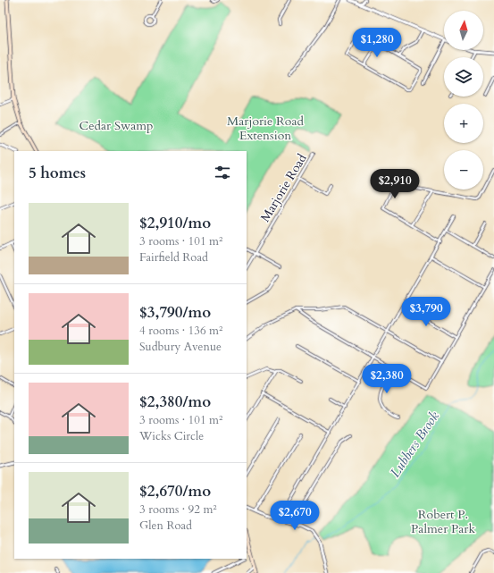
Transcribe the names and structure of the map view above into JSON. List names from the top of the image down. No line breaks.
{"streets":{"street":["Marjorie Road"]},"water":["Lubbers Brook"],"parks":["Marjorie Road Extension","Cedar Swamp","Robert P. Palmer Park"],"north":"top","page":{"map_buttons":["+","−"],"price":["$1,280","$2,910","$3,790","$2,380","$2,670"],"heading":"5 homes","list":[{"name":"$2,910/mo","note":"3 rooms · 101 m² · Fairfield Road"},{"name":"$3,790/mo","note":"4 rooms · 136 m² · Sudbury Avenue"},{"name":"$2,380/mo","note":"3 rooms · 101 m² · Wicks Circle"},{"name":"$2,670/mo","note":"3 rooms · 92 m² · Glen Road"}]}}
